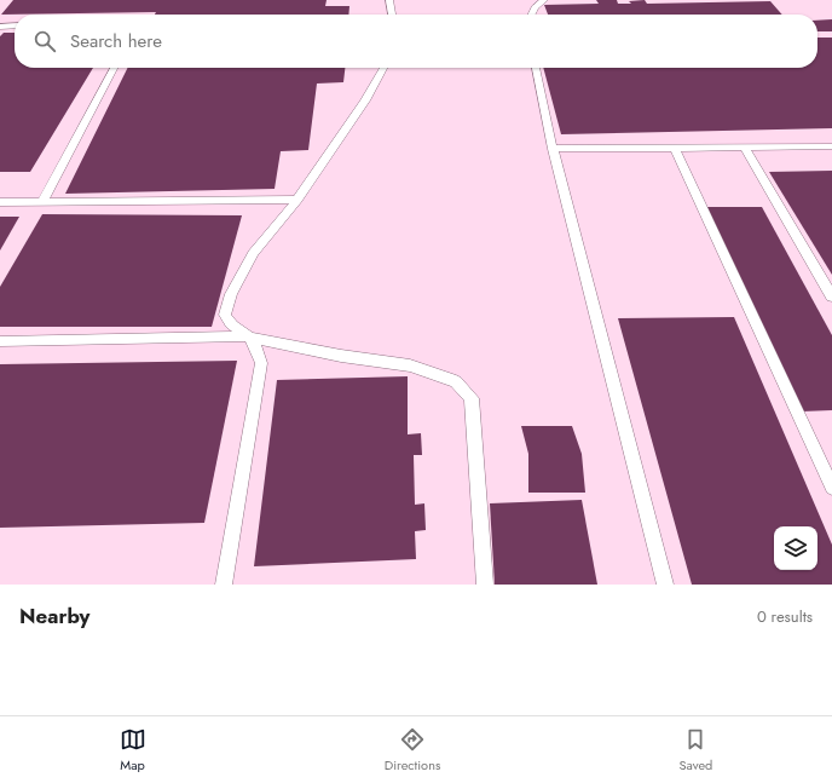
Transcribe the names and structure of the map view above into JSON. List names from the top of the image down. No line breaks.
{"page":{"search":"Search here","heading":["Nearby","0 results"],"nav":["Map","Directions","Saved"]}}
